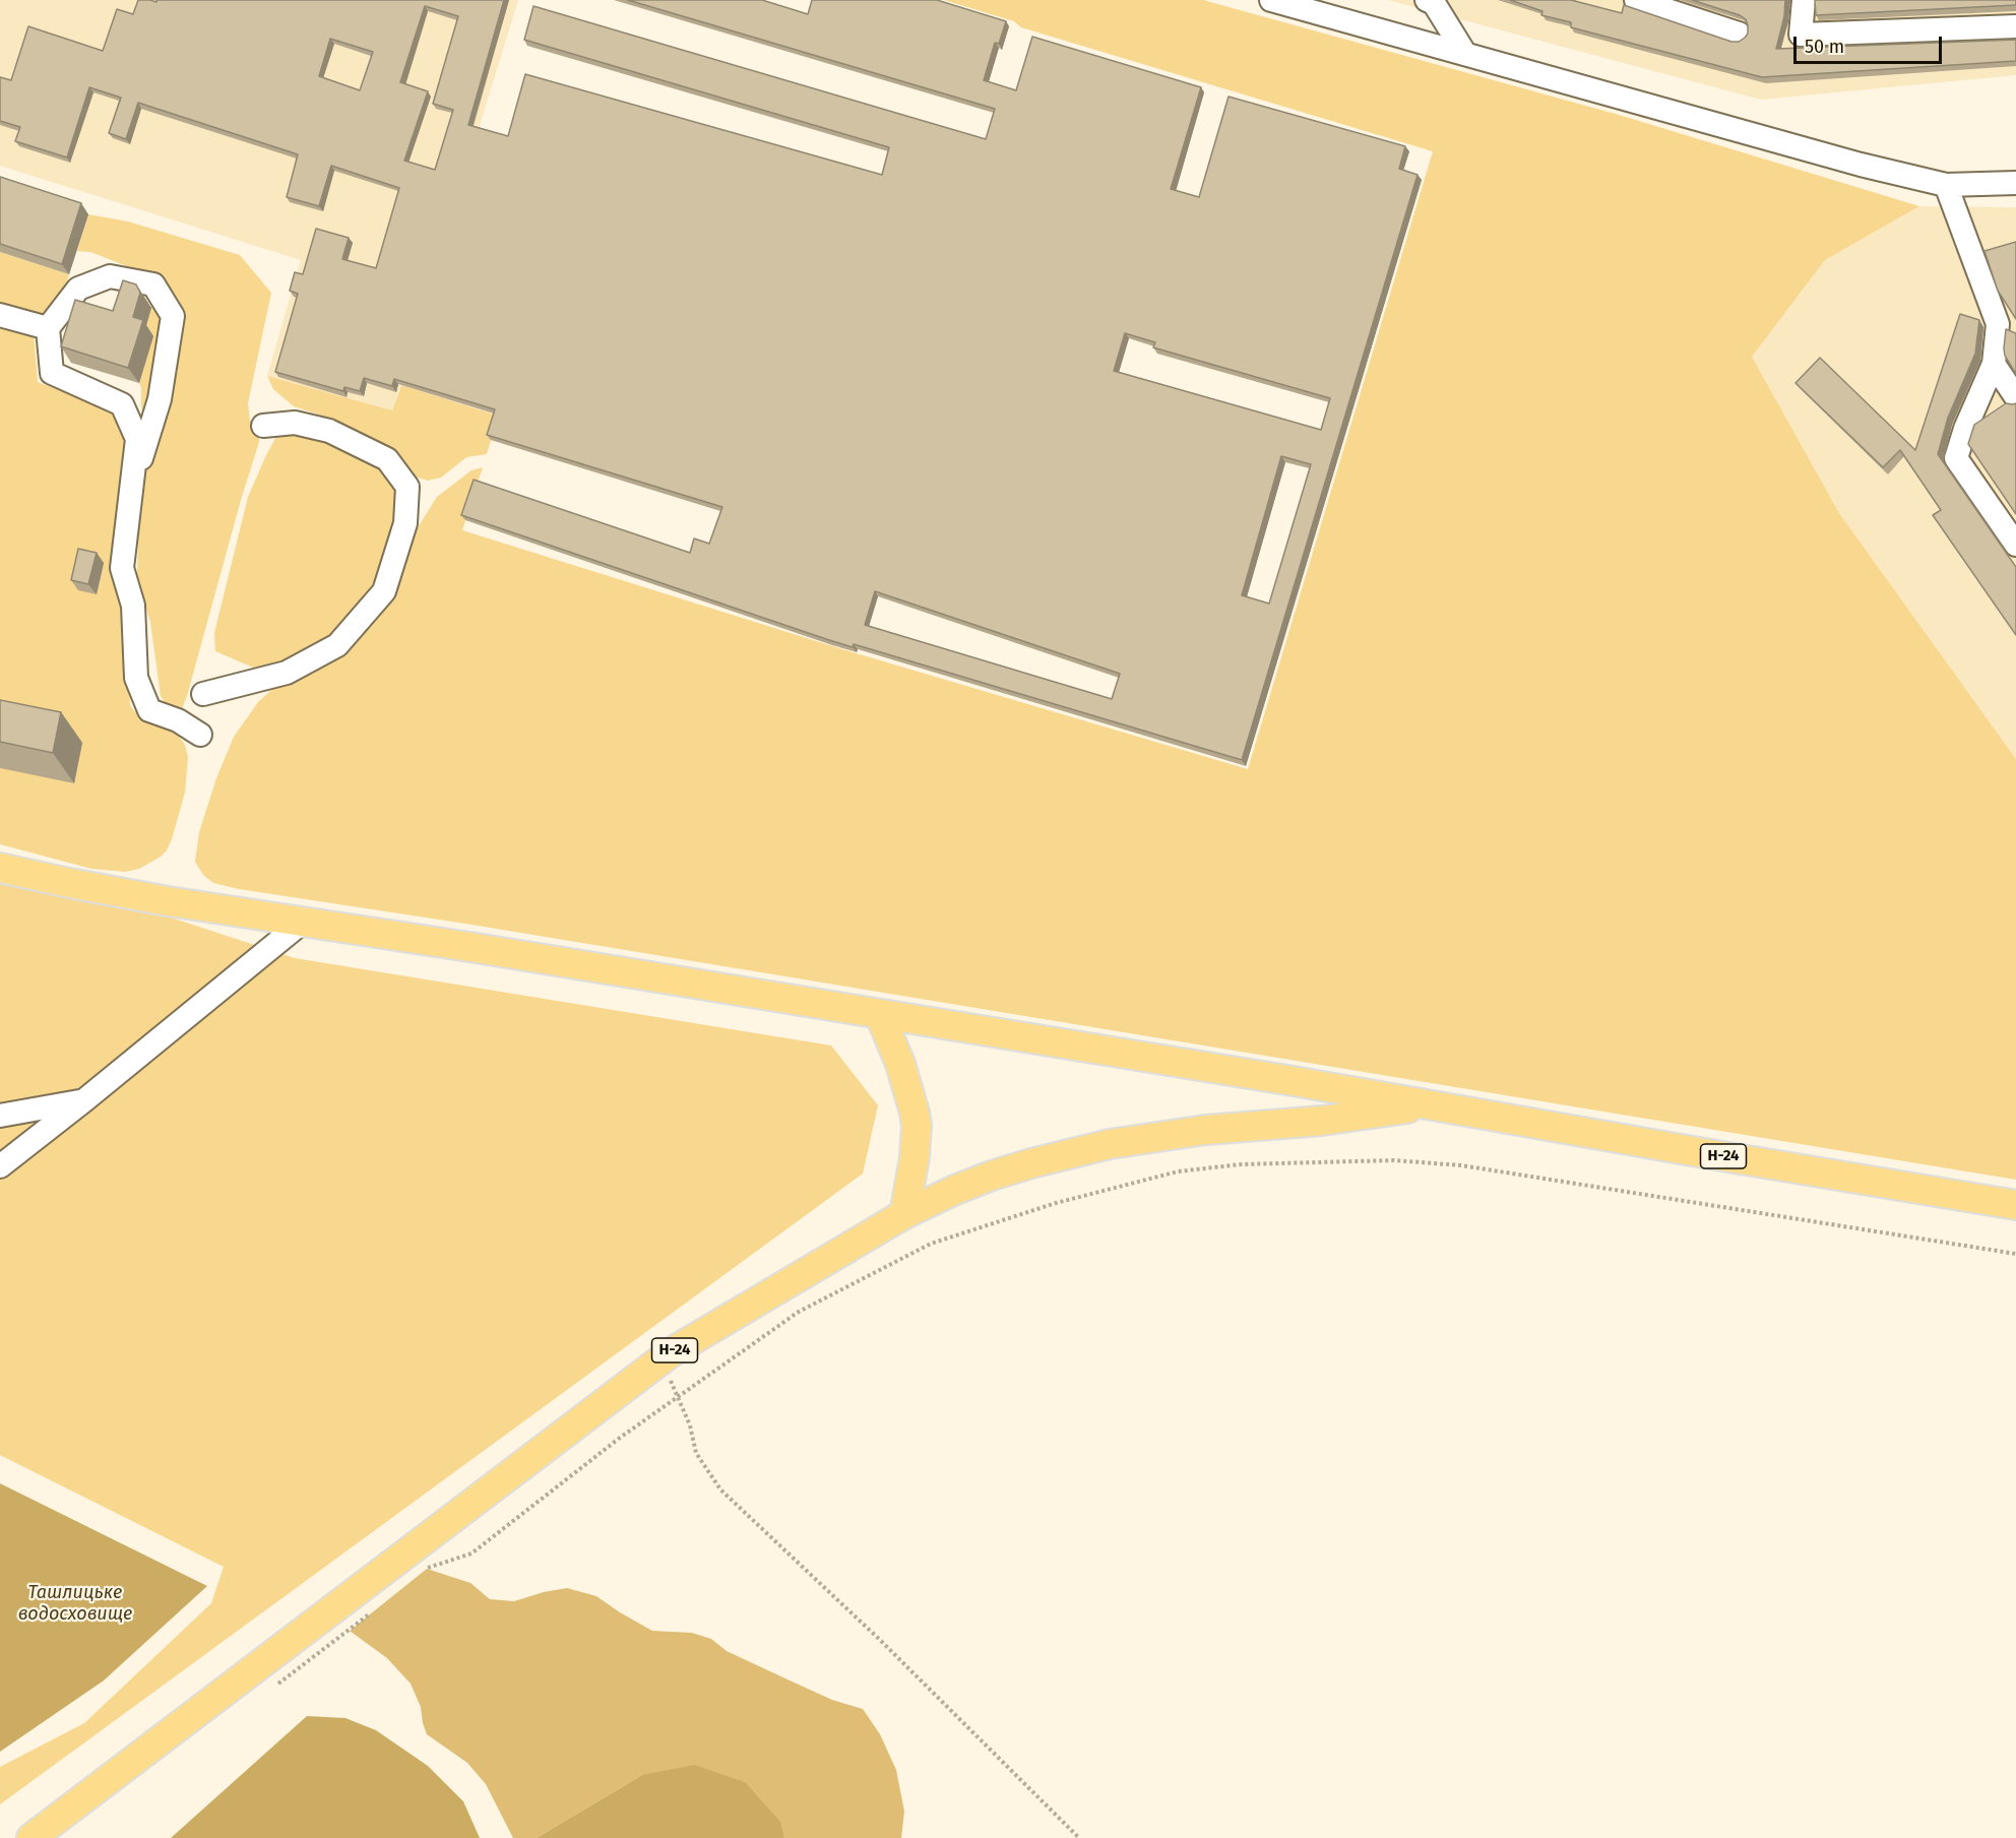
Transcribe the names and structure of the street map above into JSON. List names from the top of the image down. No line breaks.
{"streets":{"main road":["Н-24"]},"water":["Ташлицьке водосховище"],"scale_bar":"50 m"}
